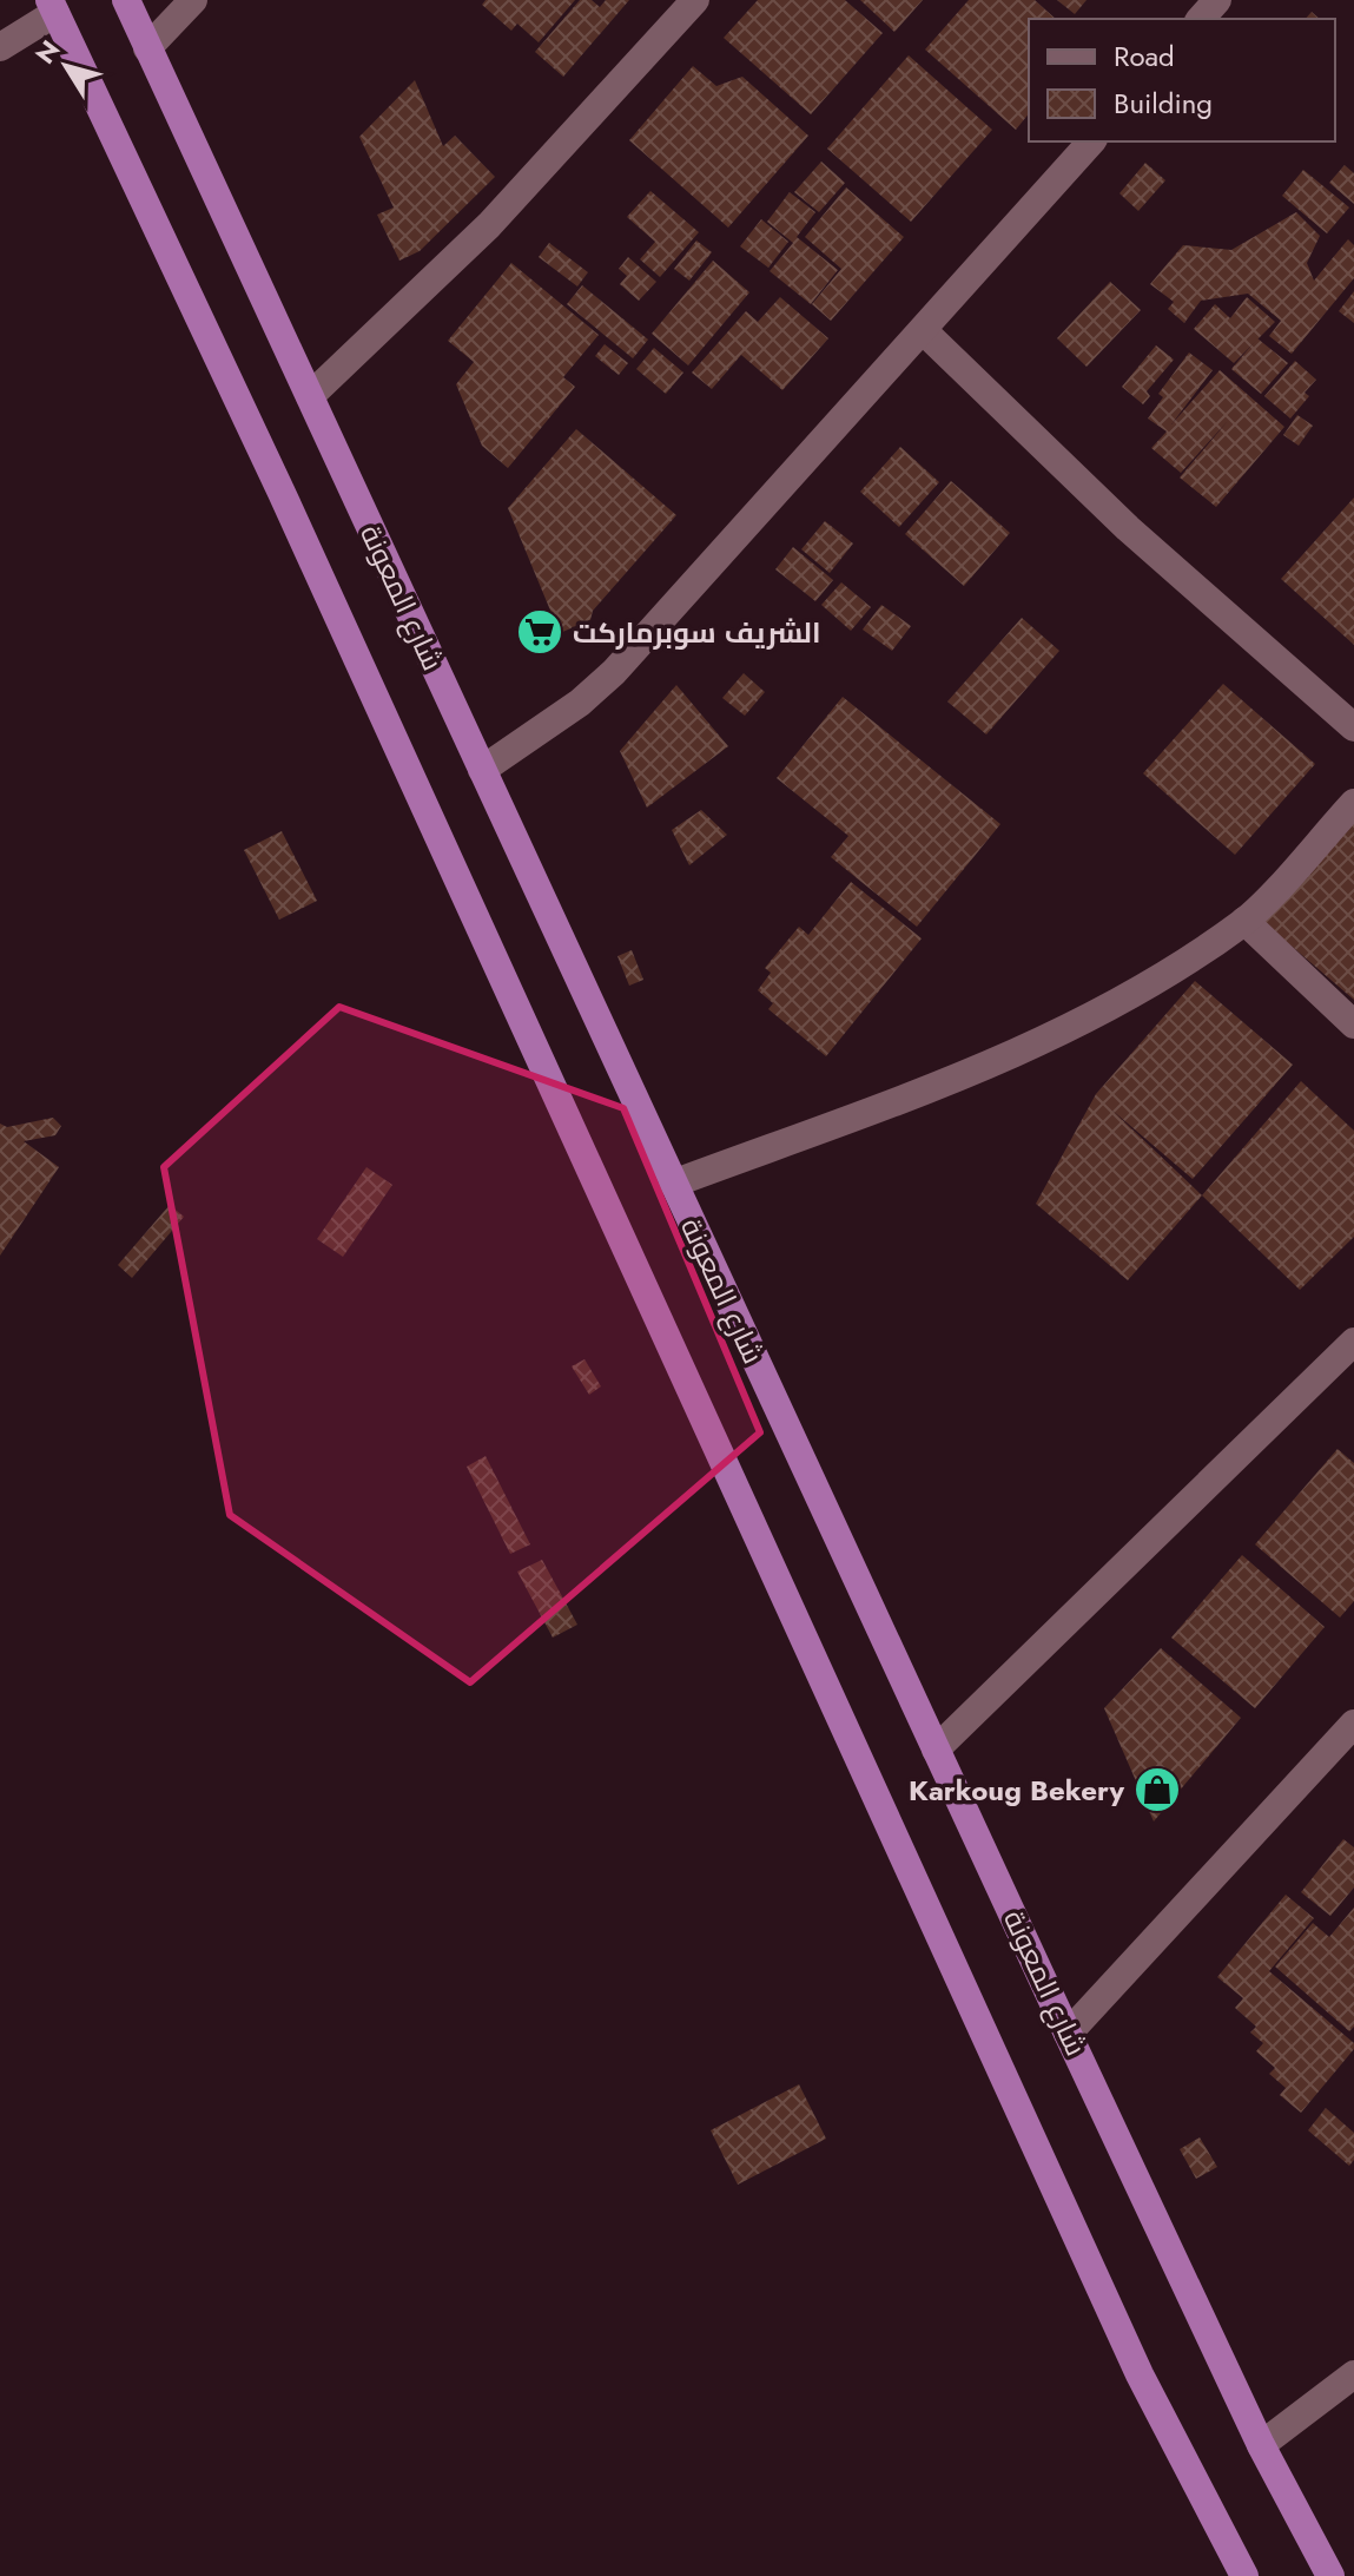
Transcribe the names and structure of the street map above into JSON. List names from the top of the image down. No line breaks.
{"streets":{"highway":["شارع المعونة"]},"places":{"supermarket":["الشريف سوبرماركت"],"shop":["Karkoug Bekery"]},"legend":["Road","Building"],"north":"top left"}
